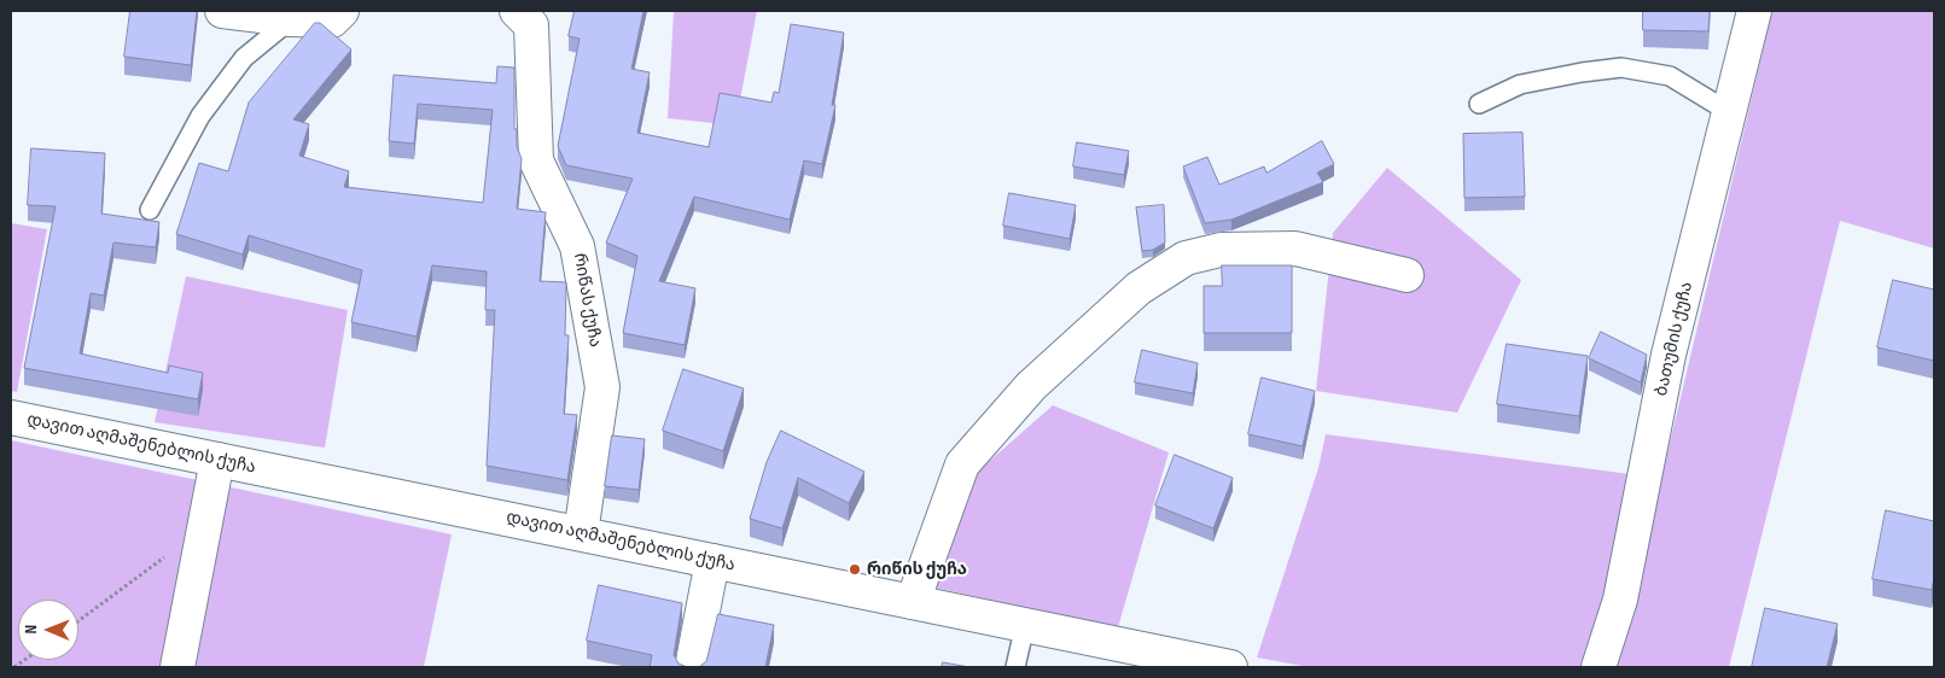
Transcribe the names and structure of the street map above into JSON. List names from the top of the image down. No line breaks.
{"streets":{"street":["რიწას ქუჩა","ბათუმის ქუჩა","დავით აღმაშენებლის ქუჩა"]},"crossings":[["რიწას ქუჩა","დავით აღმაშენებლის ქუჩა"]],"places":["რიწის ქუჩა"],"north":"left"}
